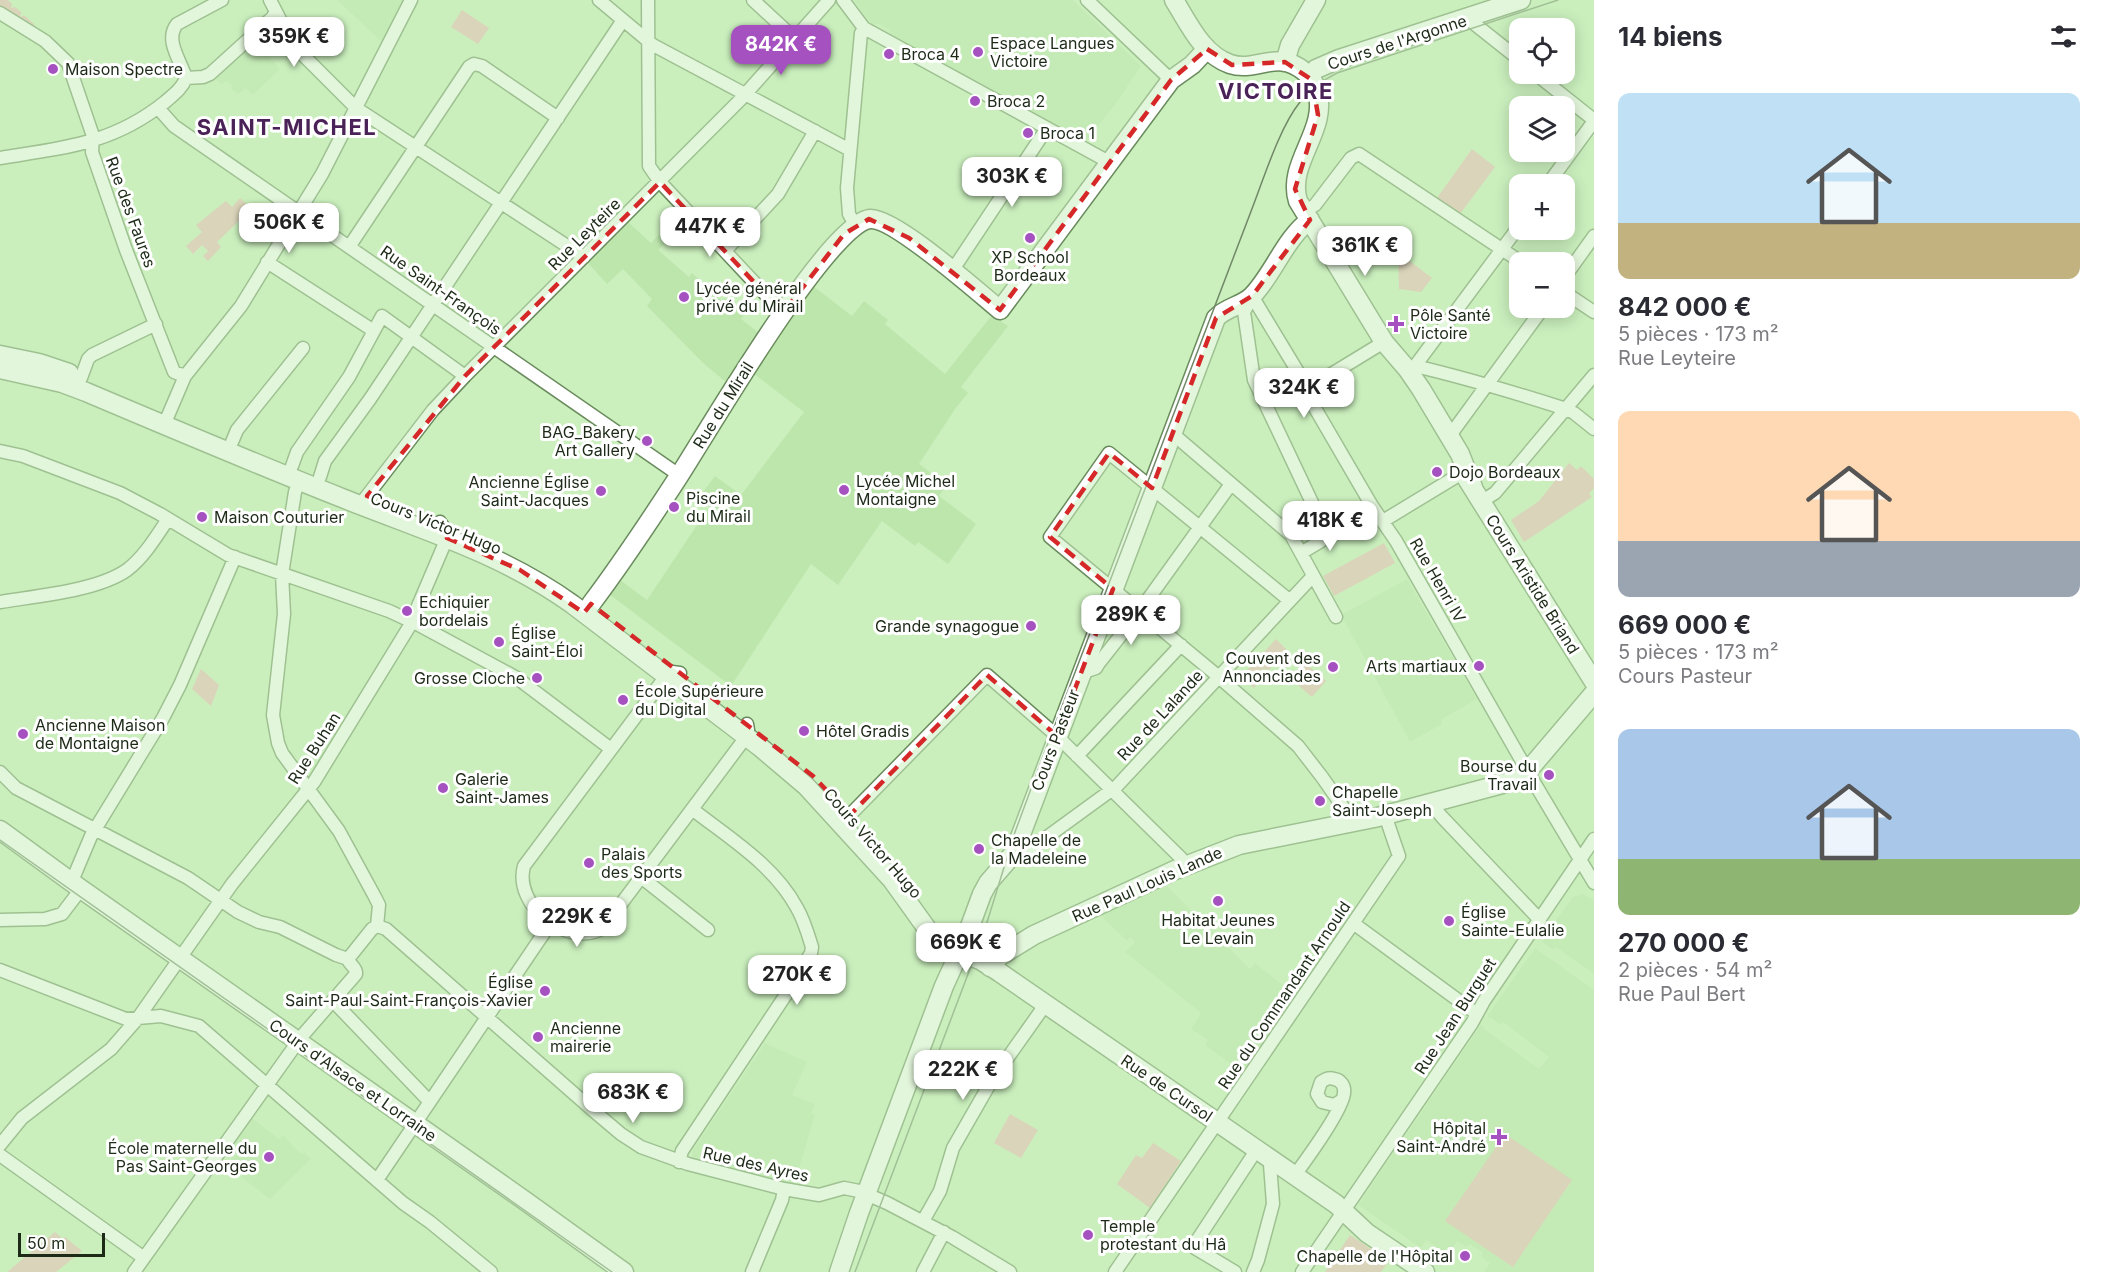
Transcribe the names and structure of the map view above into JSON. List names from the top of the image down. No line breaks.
{"streets":{"street":["Cours de l'Argonne","Rue des Faures","Rue Leyteire","Rue Saint-François","Rue du Mirail","Cours Victor Hugo","Rue Henri IV","Cours Aristide Briand","Rue de Lalande","Cours Pasteur","Rue Buhan","Rue Paul Louis Lande","Rue du Commandant Arnould","Rue Jean Burguet","Cours d'Alsace et Lorraine","Rue de Cursol","Rue des Ayres"]},"crossings":[["Cours de l'Argonne","Cours Aristide Briand"],["Rue Leyteire","Rue Saint-François"],["Rue Leyteire","Cours Victor Hugo"],["Rue Saint-François","Rue du Mirail"],["Rue du Mirail","Cours Victor Hugo"],["Cours Victor Hugo","Cours Pasteur"],["Cours Victor Hugo","Rue Buhan"],["Cours Victor Hugo","Rue Paul Louis Lande"],["Cours Victor Hugo","Rue de Cursol"],["Rue Henri IV","Cours Pasteur"],["Rue Henri IV","Rue Paul Louis Lande"],["Rue Henri IV","Rue Jean Burguet"],["Rue de Lalande","Cours Pasteur"],["Cours Pasteur","Rue des Ayres"],["Rue Buhan","Cours d'Alsace et Lorraine"],["Rue Paul Louis Lande","Rue du Commandant Arnould"],["Rue Paul Louis Lande","Rue de Cursol"],["Rue du Commandant Arnould","Rue de Cursol"],["Rue Jean Burguet","Rue de Cursol"]],"districts":["VICTOIRE","SAINT-MICHEL"],"places":{"other":["Espace Langues Victoire","Broca 4","Maison Spectre","Broca 2","Broca 1","XP School Bordeaux","Lycée général privé du Mirail","BAG_Bakery Art Gallery","Dojo Bordeaux","Lycée Michel Montaigne","Ancienne Église Saint-Jacques","Piscine du Mirail","Maison Couturier","Echiquier bordelais","Grande synagogue","Église Saint-Éloi","Arts martiaux","Couvent des Annonciades","Grosse Cloche","École Supérieure du Digital","Hôtel Gradis","Ancienne Maison de Montaigne","Bourse du Travail","Galerie Saint-James","Chapelle Saint-Joseph","Chapelle de la Madeleine","Palais des Sports","Habitat Jeunes Le Levain","Église Sainte-Eulalie","Église Saint-Paul-Saint-François-Xavier","Ancienne mairerie","École maternelle du Pas Saint-Georges","Temple protestant du Hâ","Chapelle de l'Hôpital"],"health":["Pôle Santé Victoire","Hôpital Saint-André"]},"scale_bar":"50 m","page":{"heading":"14 biens","price":["359K €","842K €","303K €","506K €","447K €","361K €","324K €","418K €","289K €","229K €","669K €","270K €","222K €","683K €"],"map_buttons":["+","−"],"list":[{"name":"842 000 €","note":"5 pièces · 173 m² · Rue Leyteire"},{"name":"669 000 €","note":"5 pièces · 173 m² · Cours Pasteur"},{"name":"270 000 €","note":"2 pièces · 54 m² · Rue Paul Bert"}],"scale":"50 m"}}
